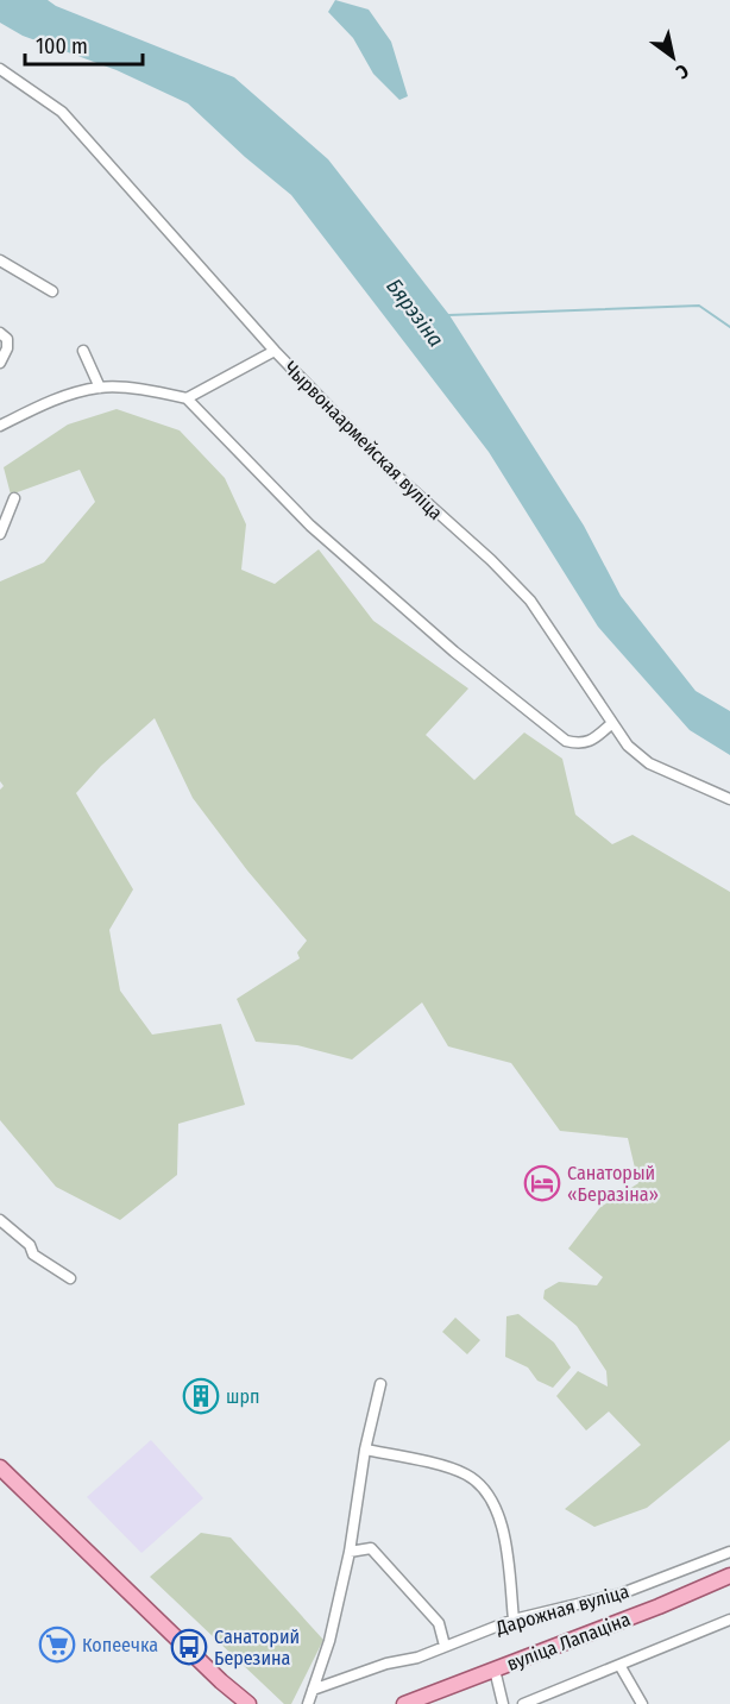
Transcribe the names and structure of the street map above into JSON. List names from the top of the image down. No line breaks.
{"streets":{"main road":["вуліца Лапаціна"],"street":["Чырвонаармейская вуліца","Дарожная вуліца"]},"water":["Бярэзіна"],"places":{"hotel":["Санаторый «Беразіна»"],"building":["шрп"],"supermarket":["Копеечка"],"bus stop":["Санаторий Березина"]},"scale_bar":"100 m","north":"bottom right"}
